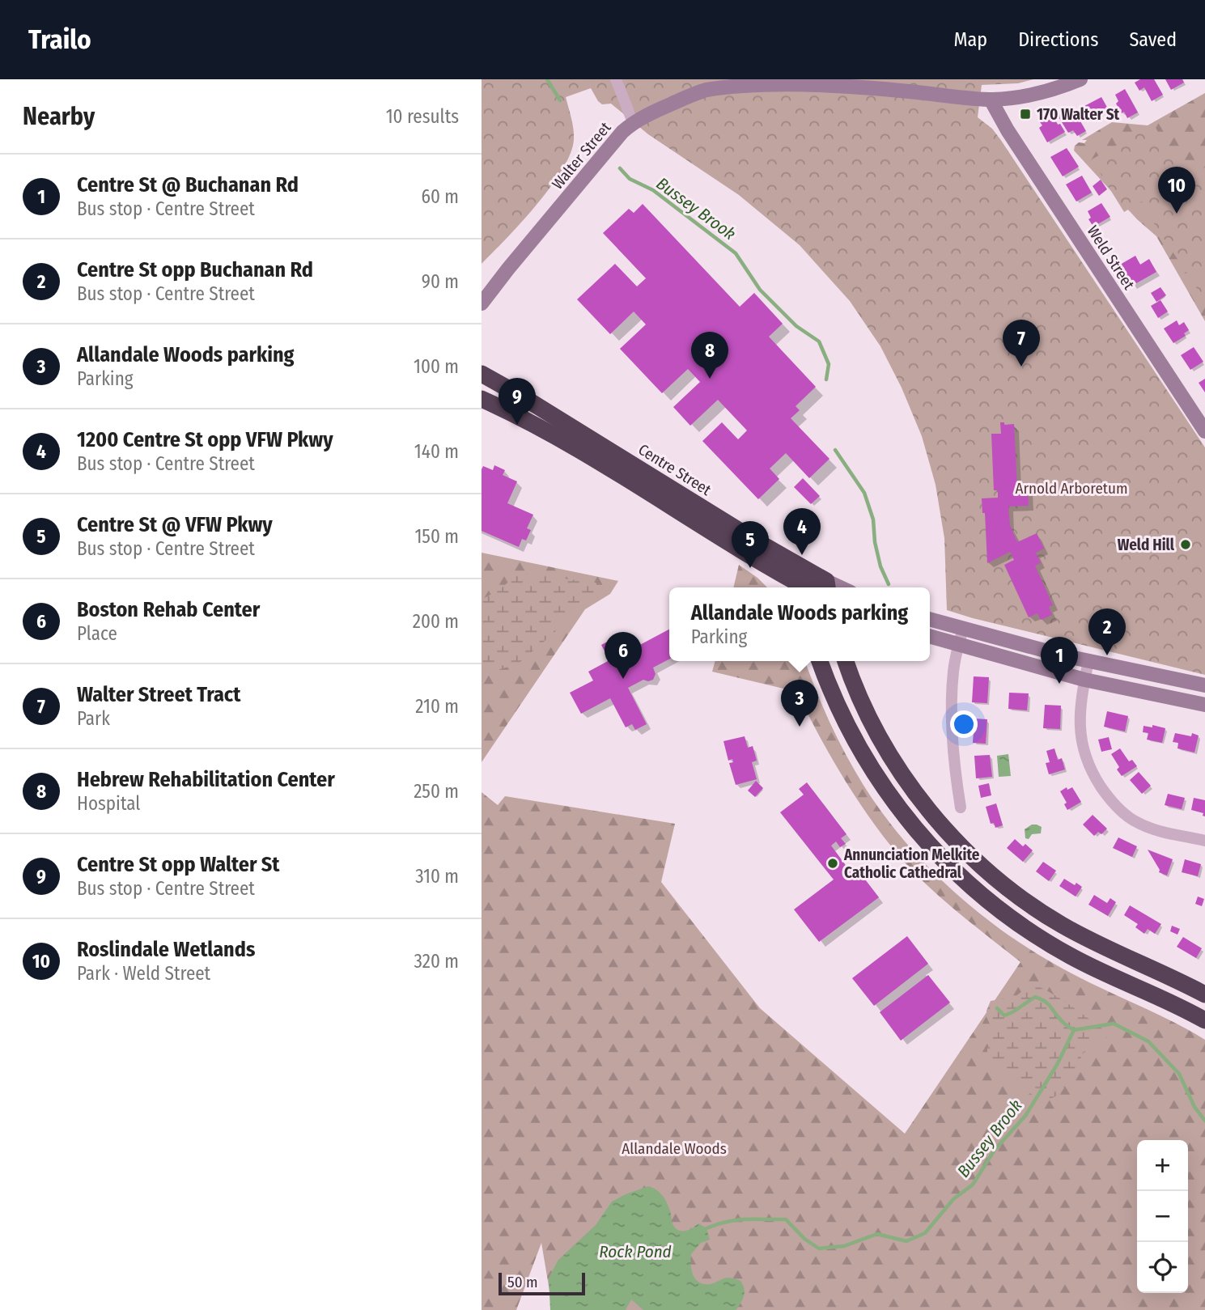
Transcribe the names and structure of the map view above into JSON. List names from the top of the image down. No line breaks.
{"streets":{"highway":["Centre Street"],"street":["Walter Street","Weld Street"]},"crossings":[["Walter Street","Weld Street"]],"water":["Bussey Brook","Rock Pond"],"parks":["Arnold Arboretum","Allandale Woods"],"places":{"transit":["170 Walter St"],"other":["Weld Hill","Annunciation Melkite Catholic Cathedral"]},"scale_bar":"50 m","page":{"header":"Trailo","nav":["Map","Directions","Saved"],"heading":["Nearby","10 results"],"list":[{"mark":"1","name":"Centre St @ Buchanan Rd","note":"Bus stop · Centre Street","value":"60 m"},{"mark":"2","name":"Centre St opp Buchanan Rd","note":"Bus stop · Centre Street","value":"90 m"},{"mark":"3","name":"Allandale Woods parking","note":"Parking","value":"100 m"},{"mark":"4","name":"1200 Centre St opp VFW Pkwy","note":"Bus stop · Centre Street","value":"140 m"},{"mark":"5","name":"Centre St @ VFW Pkwy","note":"Bus stop · Centre Street","value":"150 m"},{"mark":"6","name":"Boston Rehab Center","note":"Place","value":"200 m"},{"mark":"7","name":"Walter Street Tract","note":"Park","value":"210 m"},{"mark":"8","name":"Hebrew Rehabilitation Center","note":"Hospital","value":"250 m"},{"mark":"9","name":"Centre St opp Walter St","note":"Bus stop · Centre Street","value":"310 m"},{"mark":"10","name":"Roslindale Wetlands","note":"Park · Weld Street","value":"320 m"}],"pins":["10","7","8","9","4","5","2","6","1","3"],"popup":["Allandale Woods parking","Parking"],"map_buttons":["+","−"],"scale":"50 m"}}
